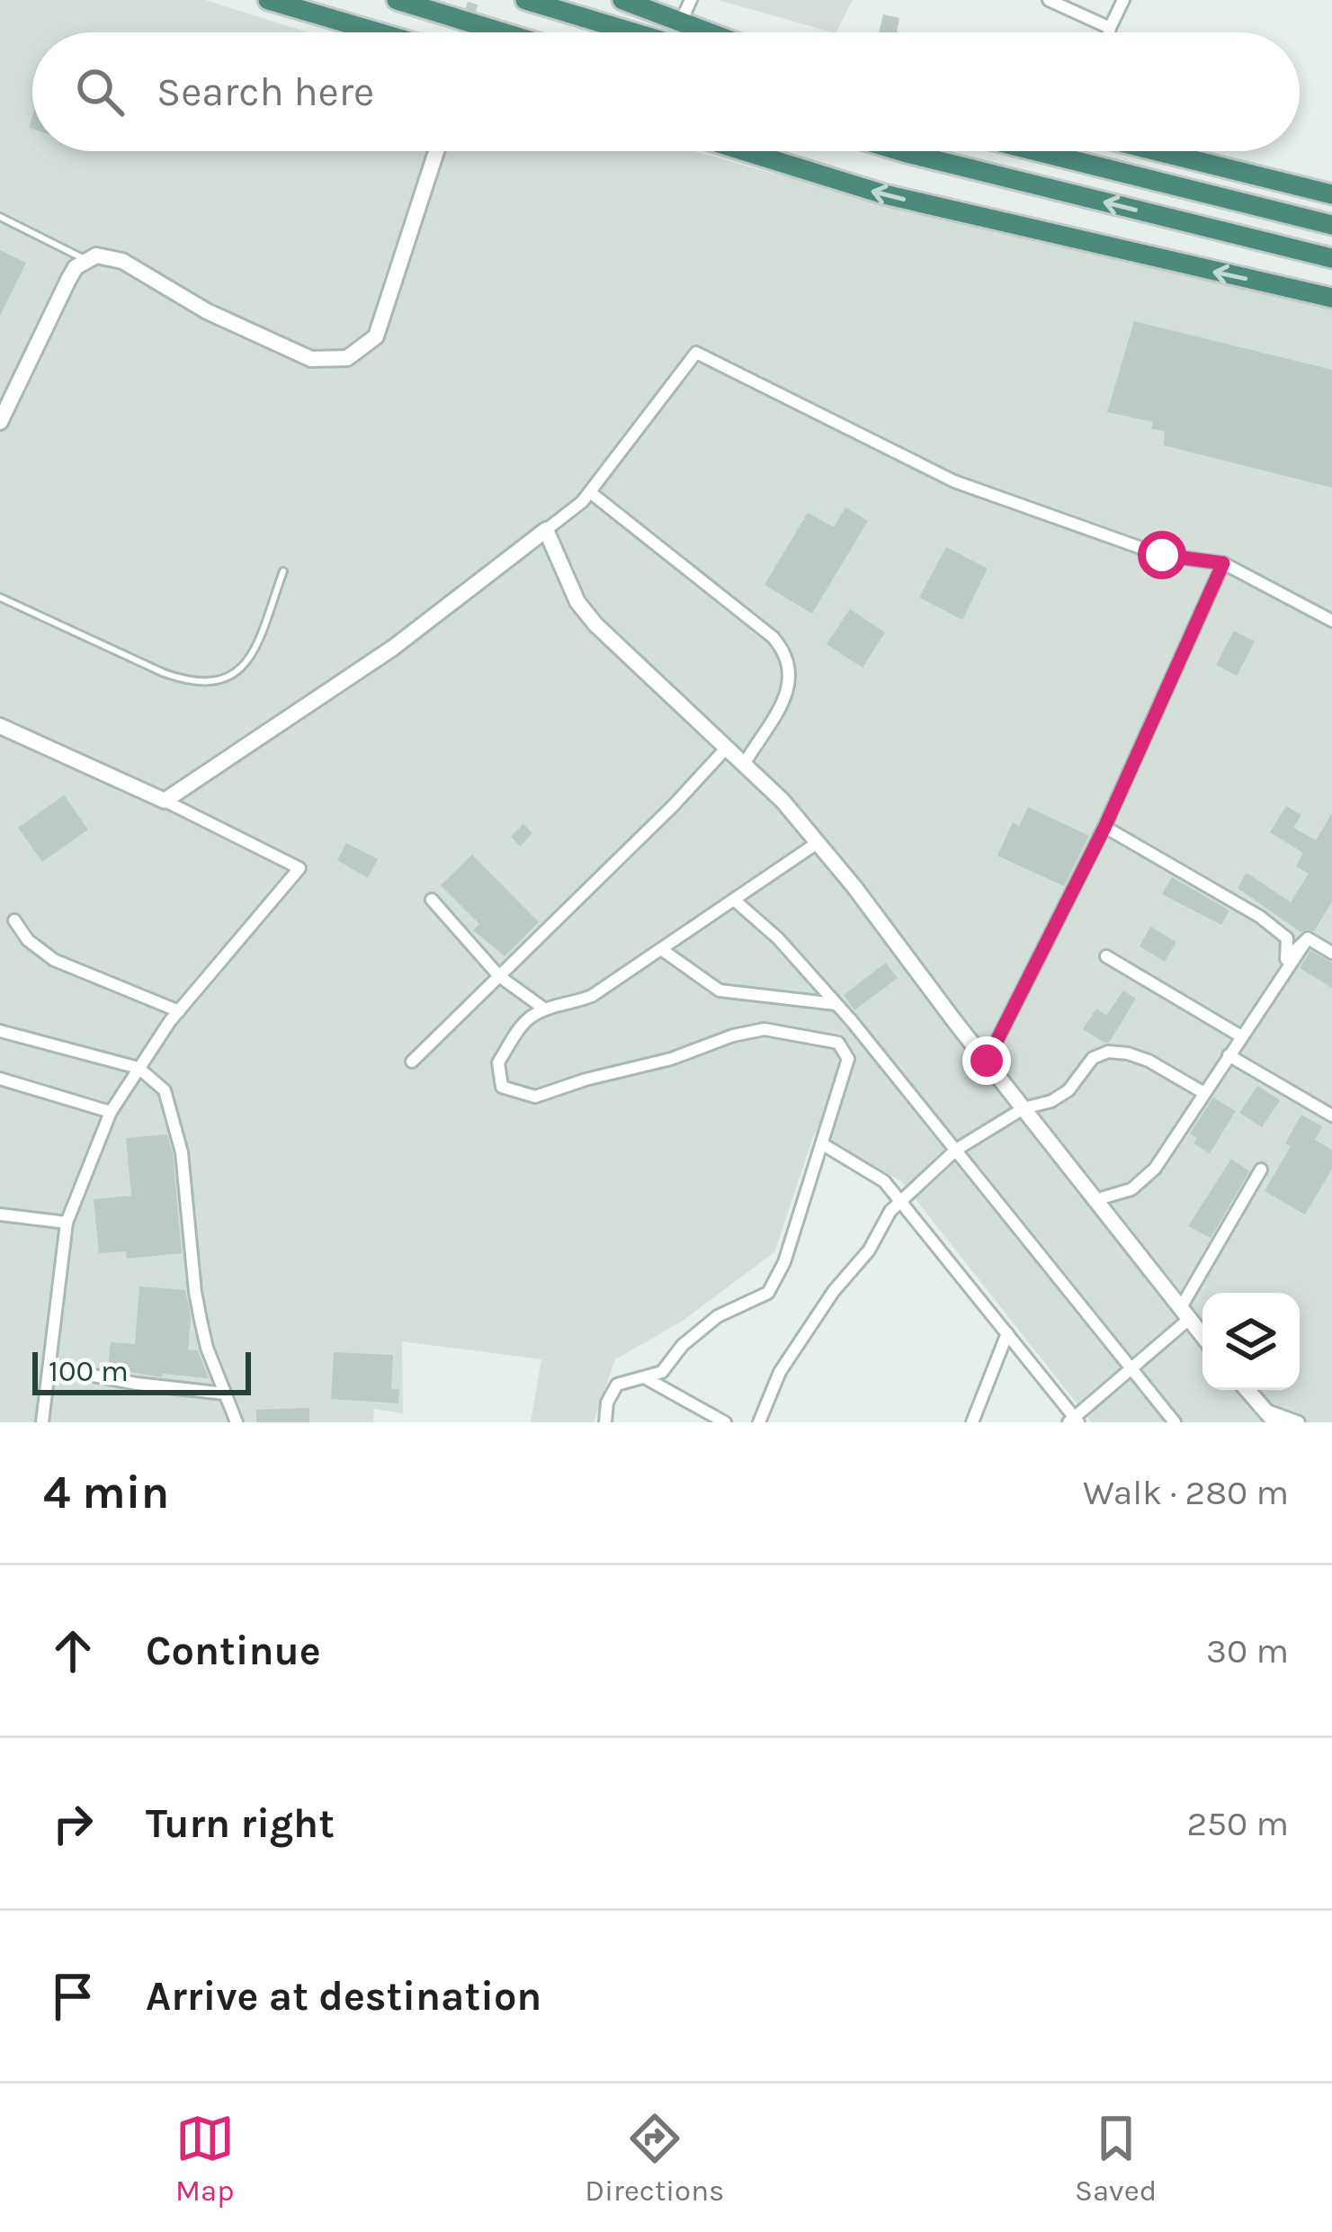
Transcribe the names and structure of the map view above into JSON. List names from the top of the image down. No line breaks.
{"scale_bar":"100 m","page":{"search":"Search here","scale":"100 m","heading":["4 min","Walk · 280 m"],"list":[["Continue","30 m"],["Turn right","250 m"],"Arrive at destination"],"nav":["Map","Directions","Saved"]}}
